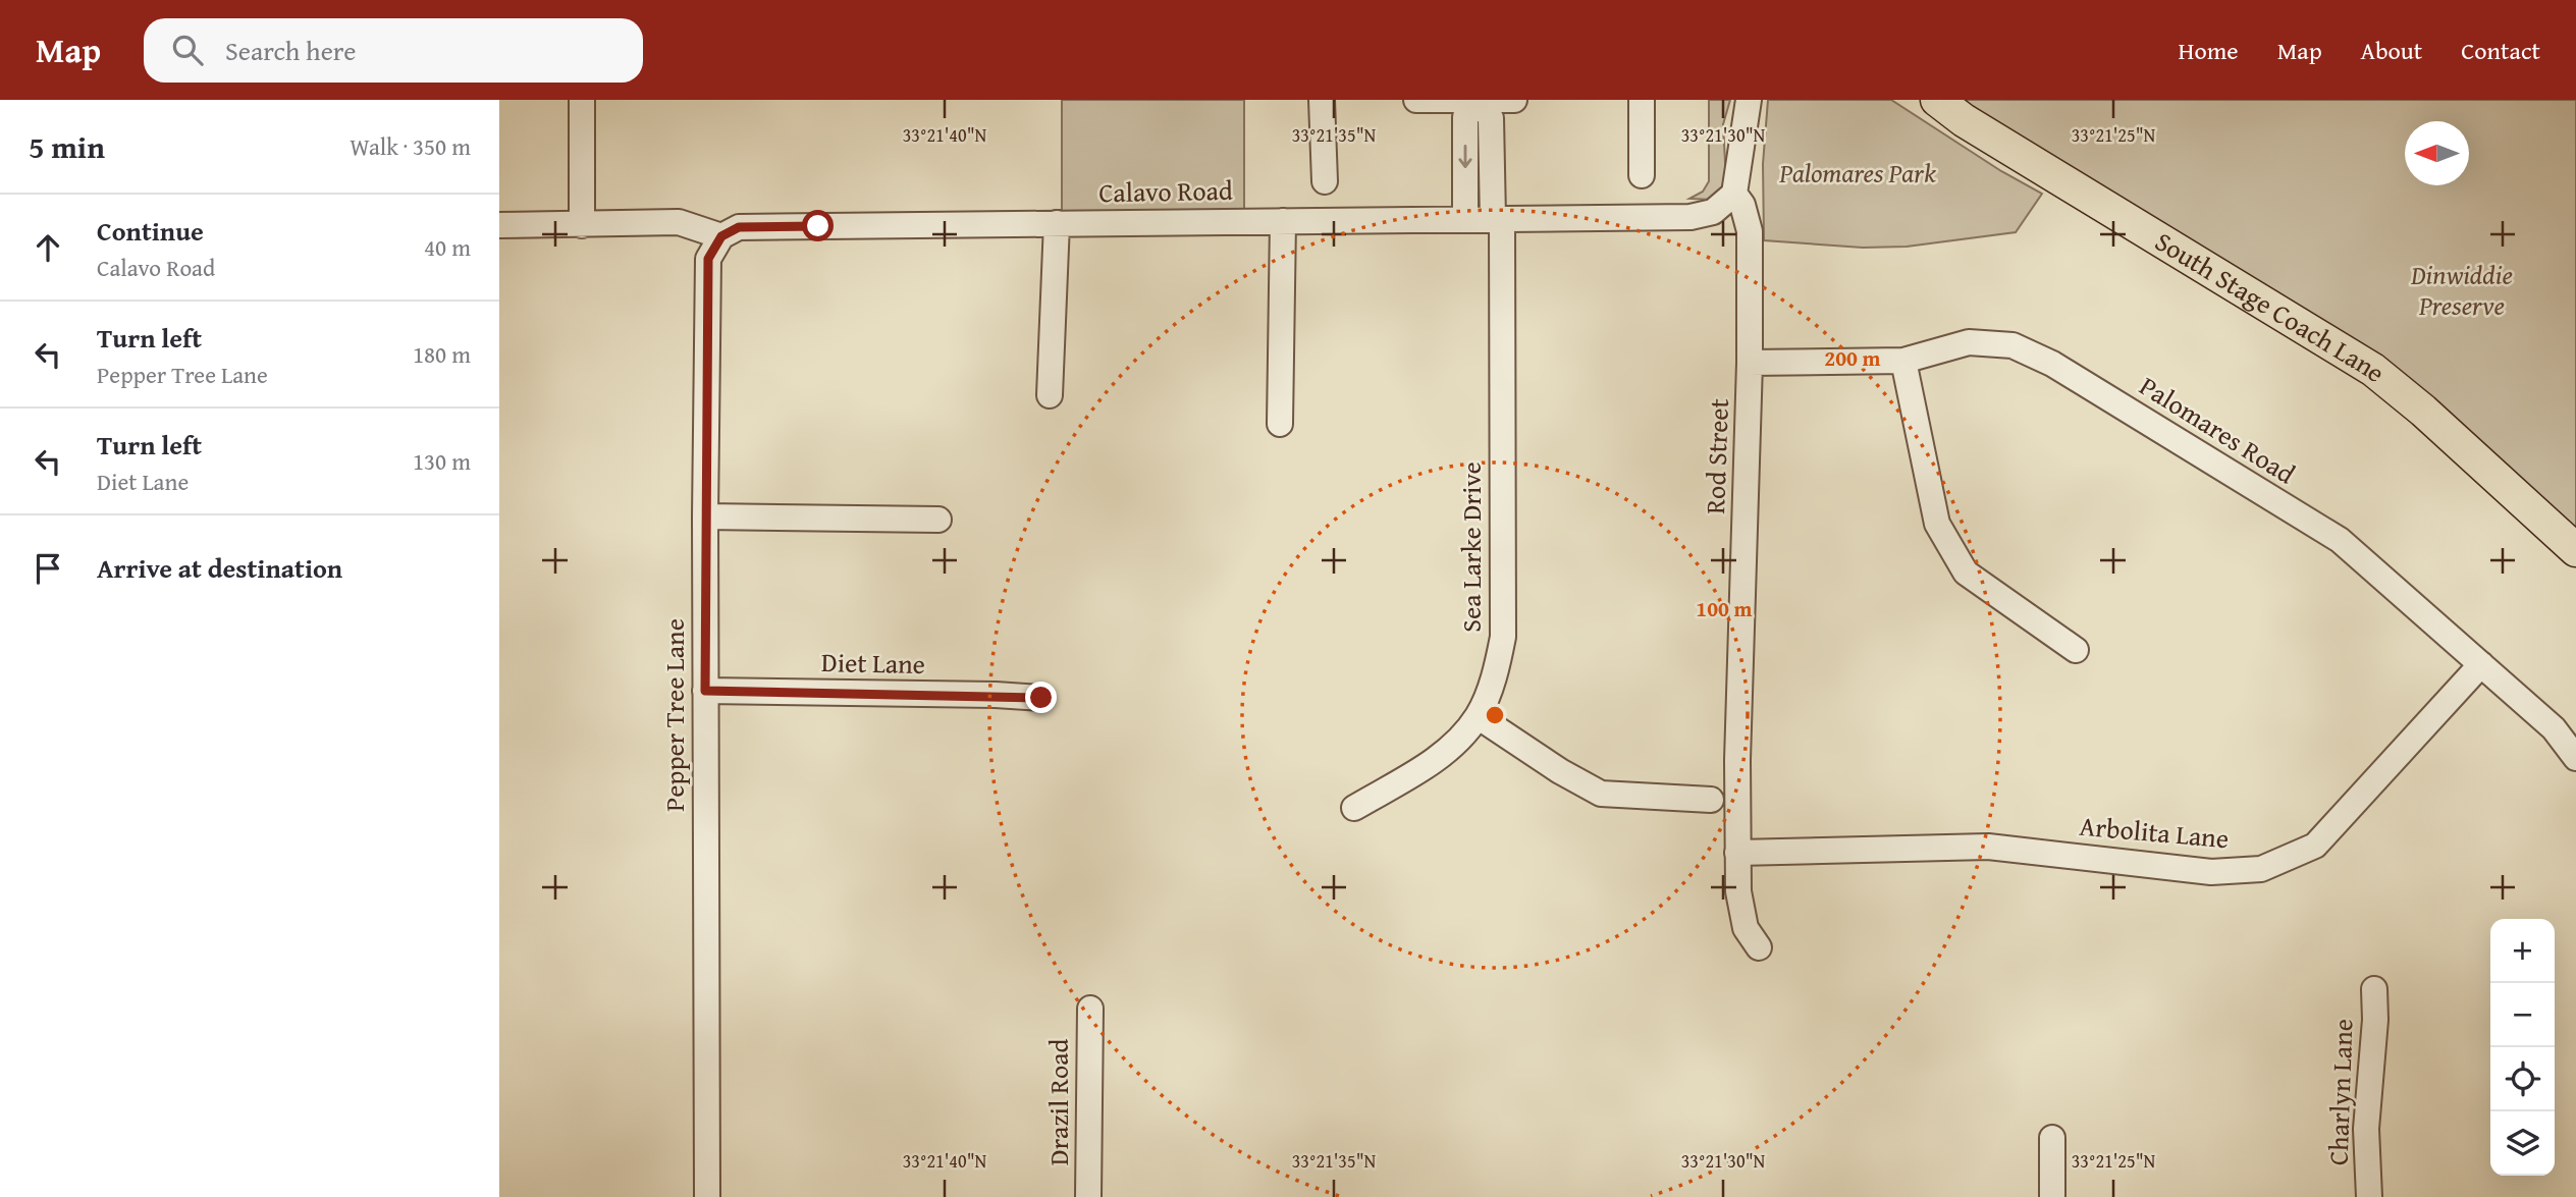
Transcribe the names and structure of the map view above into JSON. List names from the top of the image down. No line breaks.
{"streets":{"main road":["South Stage Coach Lane"],"street":["Calavo Road","Palomares Road","Rod Street","Sea Larke Drive","Diet Lane","Pepper Tree Lane","Arbolita Lane","Charlyn Lane","Drazil Road"]},"crossings":[["Calavo Road","Rod Street"],["Calavo Road","Sea Larke Drive"],["Calavo Road","Pepper Tree Lane"],["Palomares Road","Rod Street"],["Palomares Road","Arbolita Lane"],["Rod Street","Arbolita Lane"],["Diet Lane","Pepper Tree Lane"]],"parks":["Palomares Park","Dinwiddie Preserve"],"north":"left","page":{"header":"Map","search":"Search here","nav":["Home","Map","About","Contact"],"heading":["5 min","Walk · 350 m"],"list":[["Continue","Calavo Road","40 m"],["Turn left","Pepper Tree Lane","180 m"],["Turn left","Diet Lane","130 m"],"Arrive at destination"],"map_buttons":["+","−"]},"coordinates":["33°21'40\"N","33°21'35\"N","33°21'30\"N","33°21'25\"N"],"rings":["200 m","100 m"]}
